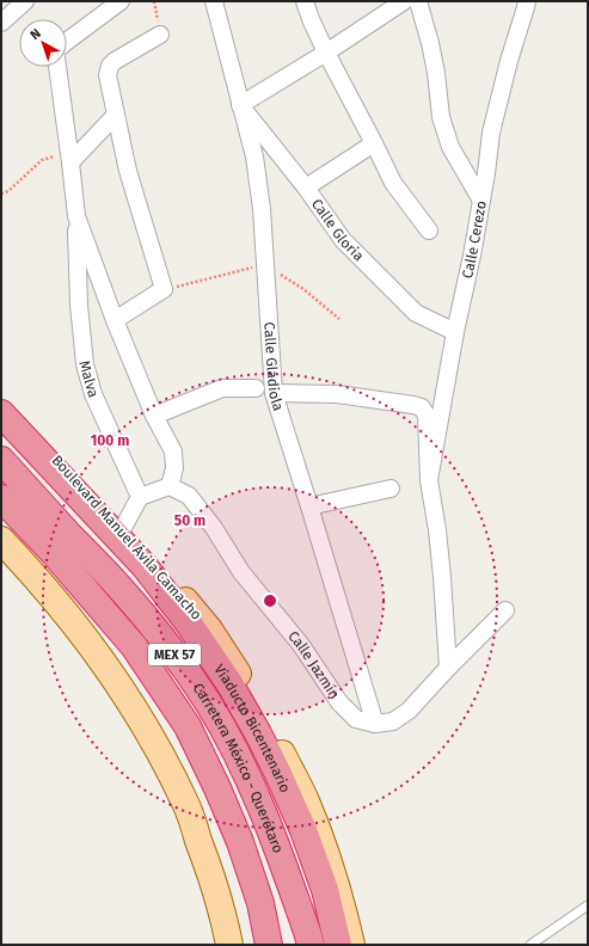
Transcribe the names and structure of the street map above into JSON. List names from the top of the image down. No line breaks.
{"streets":{"highway":["MEX 57","Viaducto Bicentenario","Carretera México - Querétaro"],"main road":["Boulevard Manuel Ávila Camacho"],"street":["Calle Gloria","Calle Cerezo","Calle Gladiola","Malva","Calle Jazmín"]},"crossings":[["Calle Gloria","Calle Cerezo"],["Calle Gloria","Calle Gladiola"],["Calle Gladiola","Calle Jazmín"]],"north":"top left","rings":["100 m","50 m"]}
